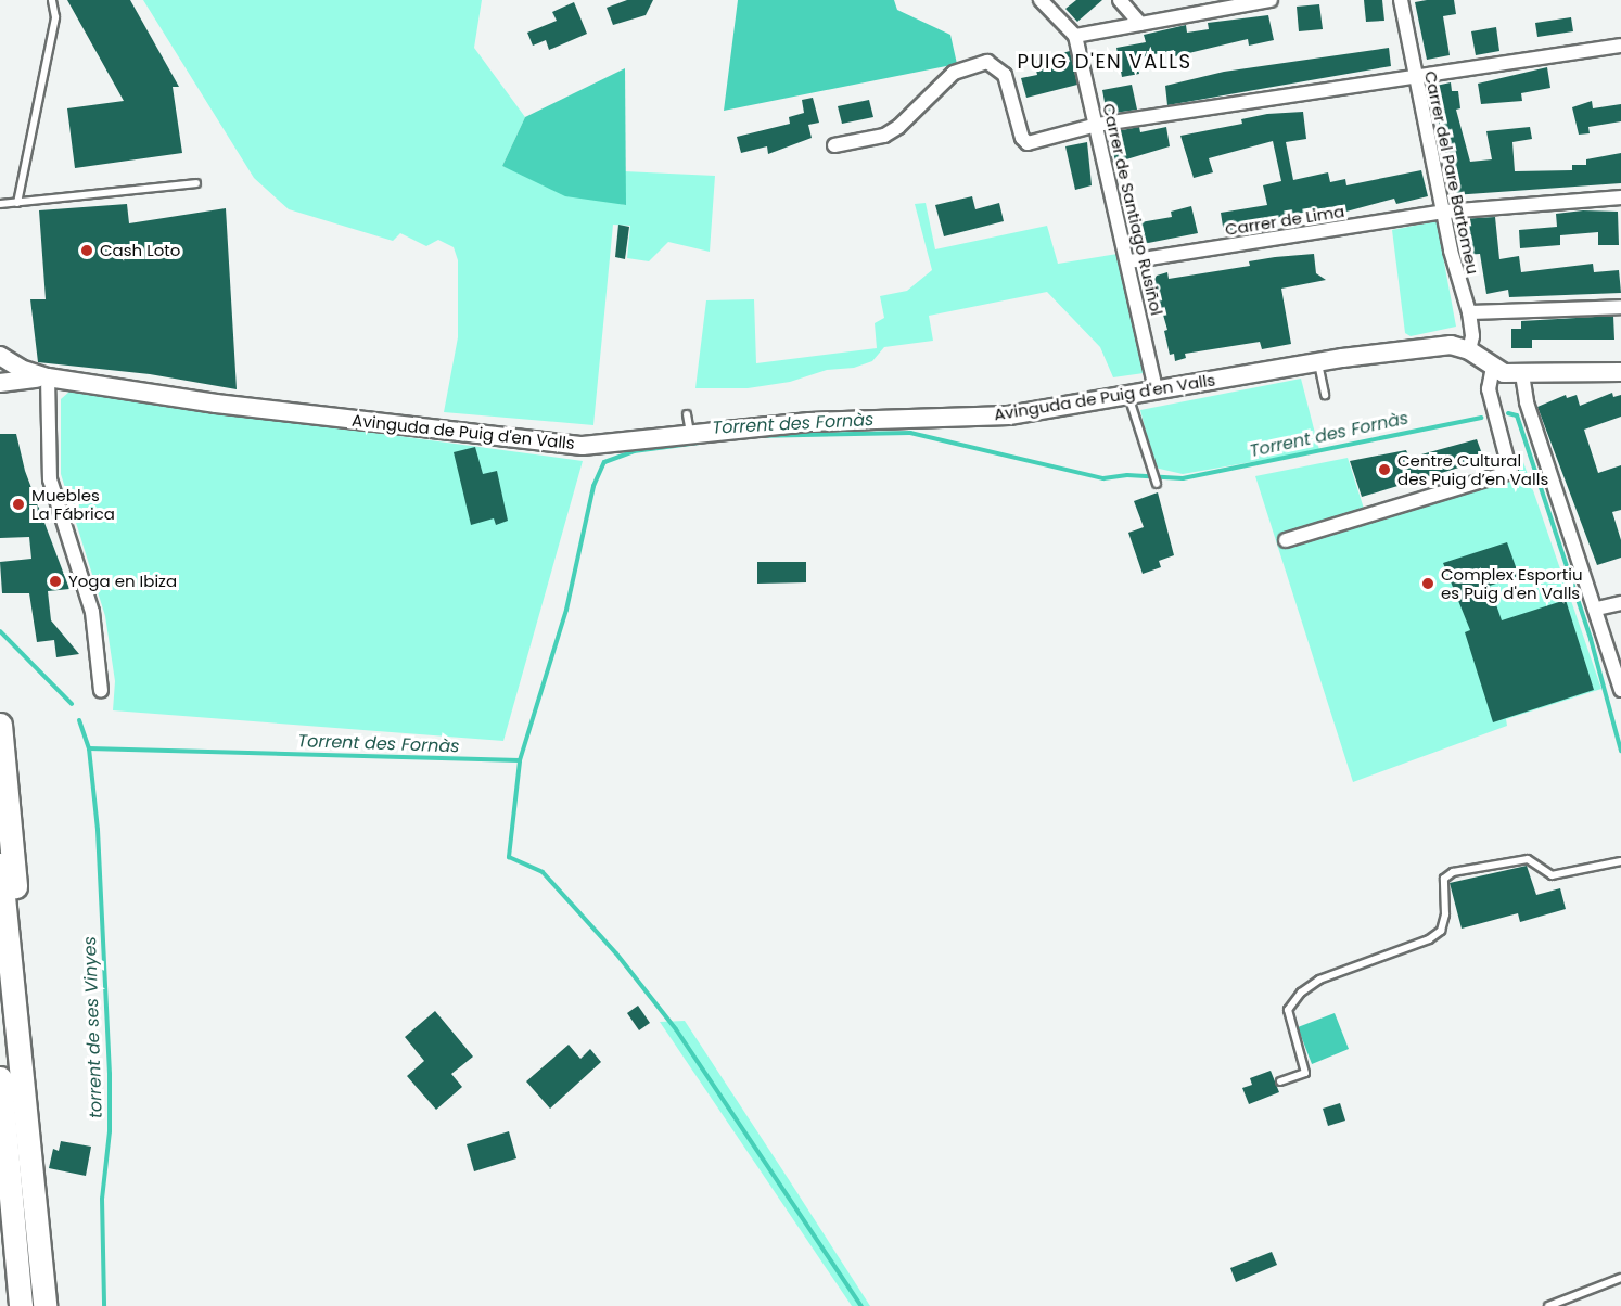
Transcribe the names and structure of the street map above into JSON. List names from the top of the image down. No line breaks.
{"streets":{"street":["Carrer del Pare Bartomeu","Carrer de Santiago Rusiñol","Carrer de Lima","Avinguda de Puig d'en Valls"]},"crossings":[["Carrer del Pare Bartomeu","Carrer de Lima"],["Carrer del Pare Bartomeu","Avinguda de Puig d'en Valls"],["Carrer de Santiago Rusiñol","Carrer de Lima"],["Carrer de Santiago Rusiñol","Avinguda de Puig d'en Valls"]],"districts":["PUIG D'EN VALLS"],"water":["Torrent des Fornàs","torrent de ses Vinyes"],"places":["Cash Loto","Centre Cultural des Puig d’en Valls","Muebles La Fábrica","Yoga en Ibiza","Complex Esportiu es Puig d'en Valls"]}
